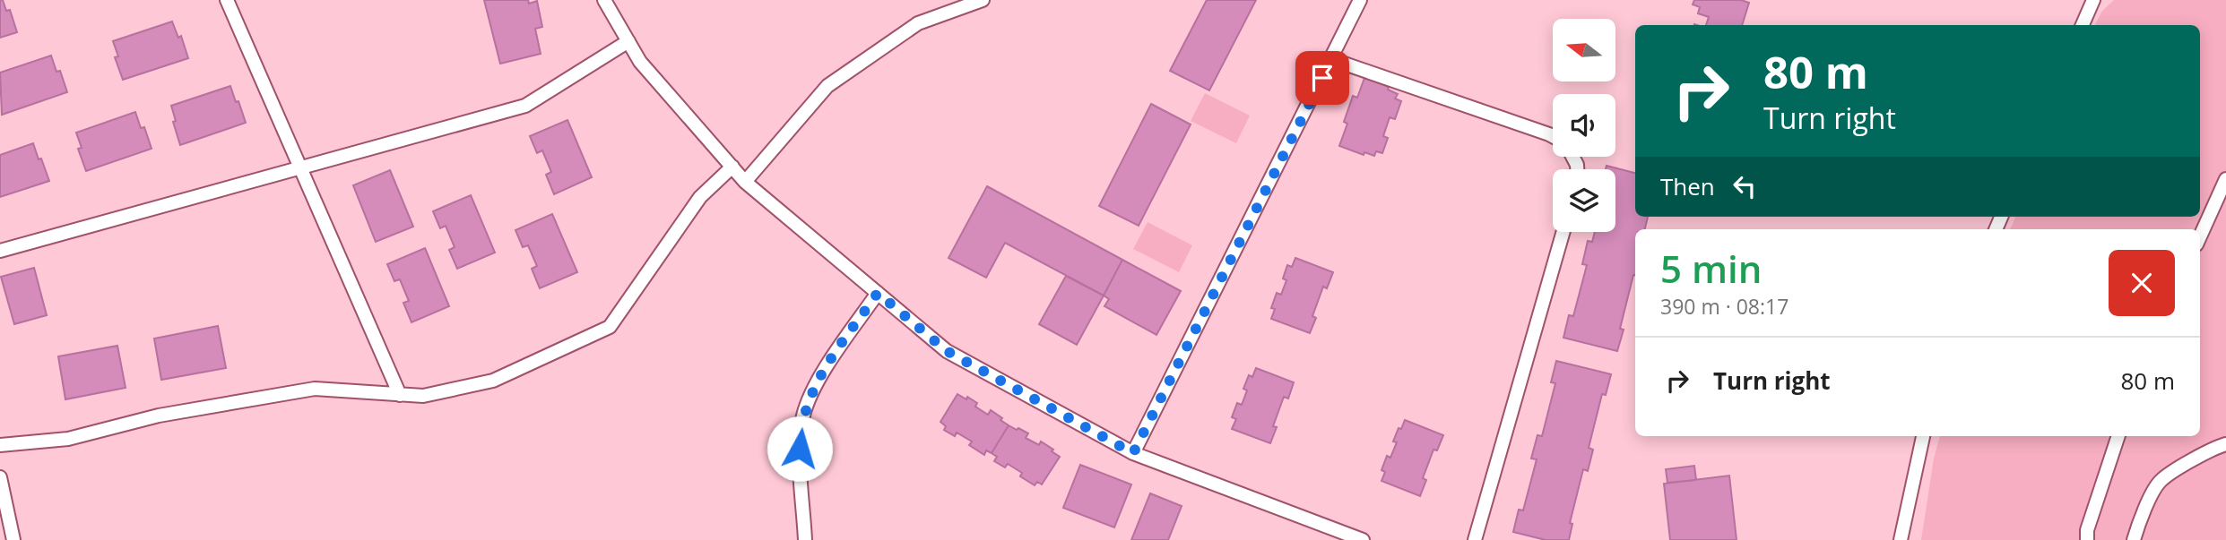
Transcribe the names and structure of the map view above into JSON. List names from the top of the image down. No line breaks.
{"north":"left","page":{"turn":["80 m","Turn right"],"then":"Then","heading":["5 min","390 m · 08:17"],"list":[{"name":"Turn right","value":"80 m"}]}}
